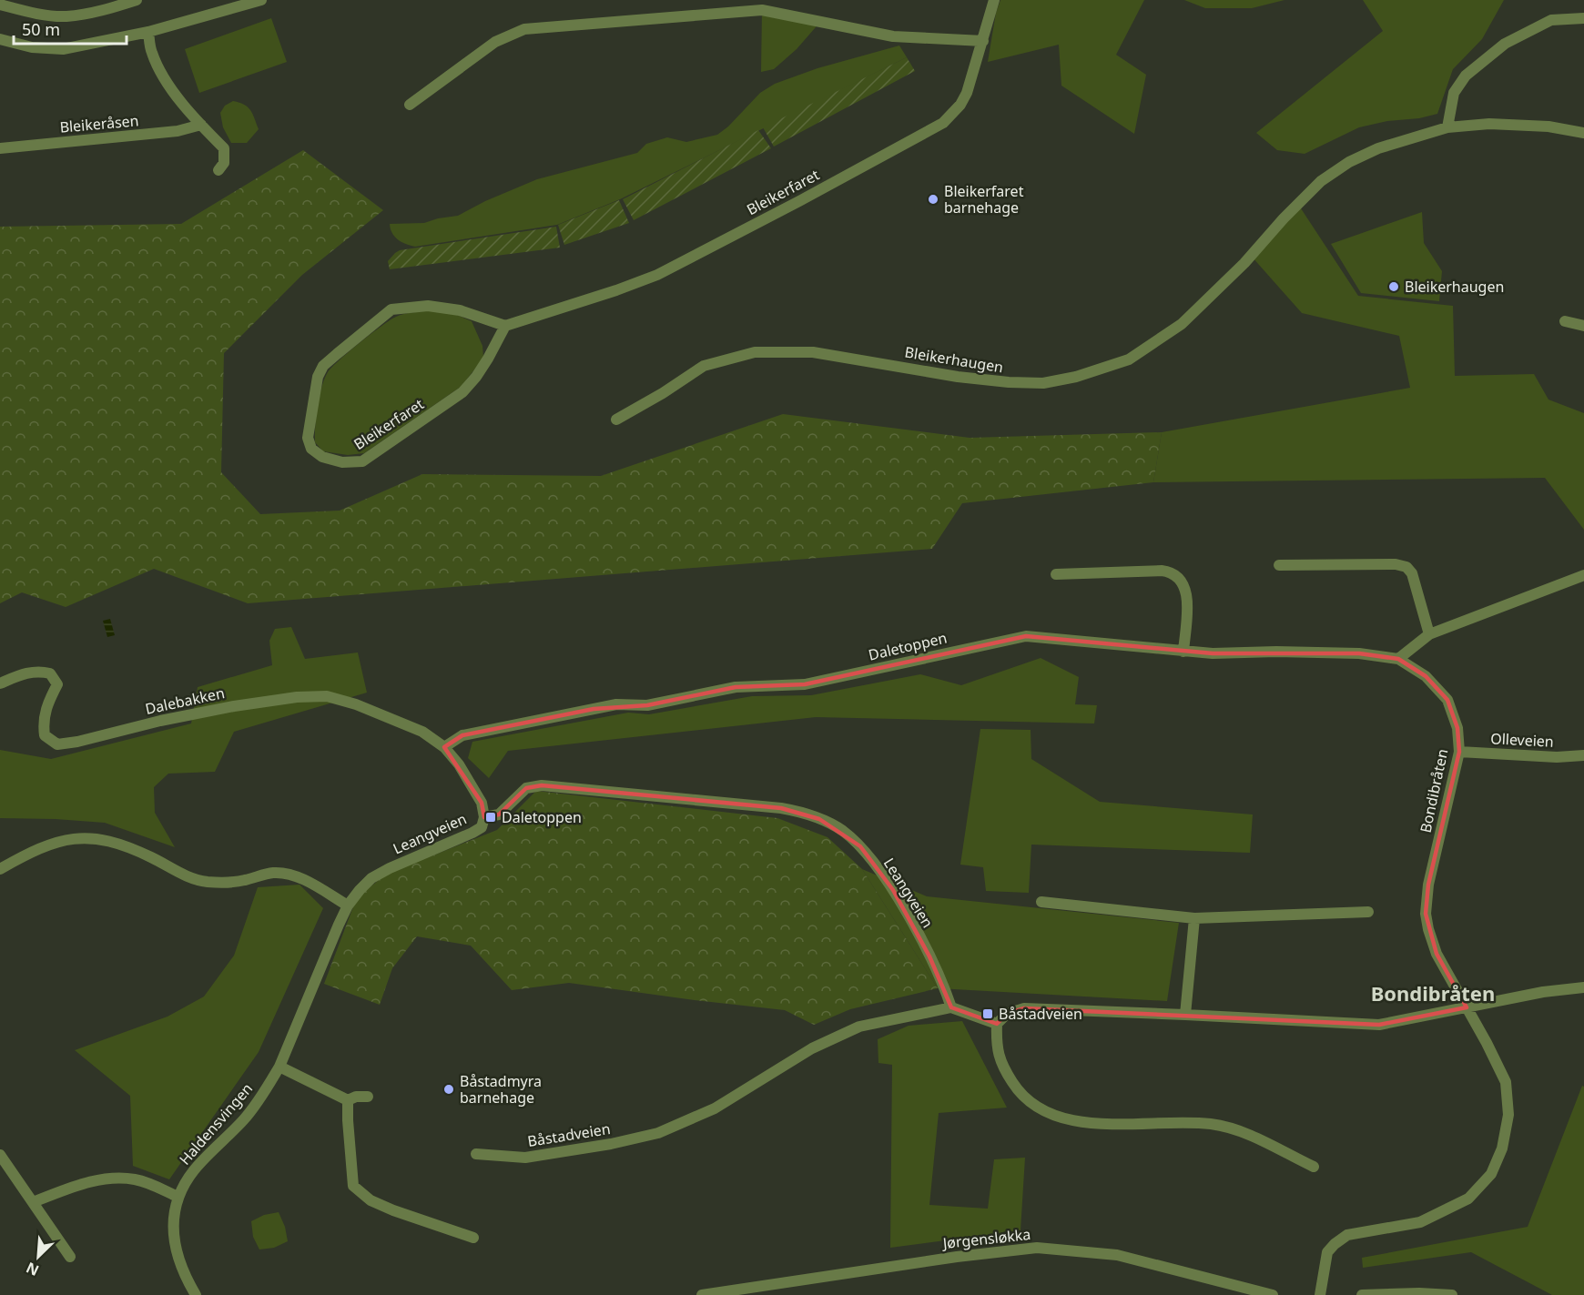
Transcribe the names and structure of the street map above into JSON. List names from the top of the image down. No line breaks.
{"streets":{"street":["Bleikeråsen","Bleikerfaret","Bleikerhaugen","Daletoppen","Dalebakken","Olleveien","Bondibråten","Leangveien","Haldensvingen","Båstadveien","Jørgensløkka"]},"crossings":[["Daletoppen","Dalebakken"],["Daletoppen","Bondibråten"],["Olleveien","Bondibråten"],["Leangveien","Haldensvingen"],["Leangveien","Båstadveien"]],"districts":["Bondibråten"],"places":{"other":["Bleikerfaret barnehage","Bleikerhaugen","Båstadmyra barnehage"],"transit":["Daletoppen","Båstadveien"]},"scale_bar":"50 m","north":"bottom left"}
